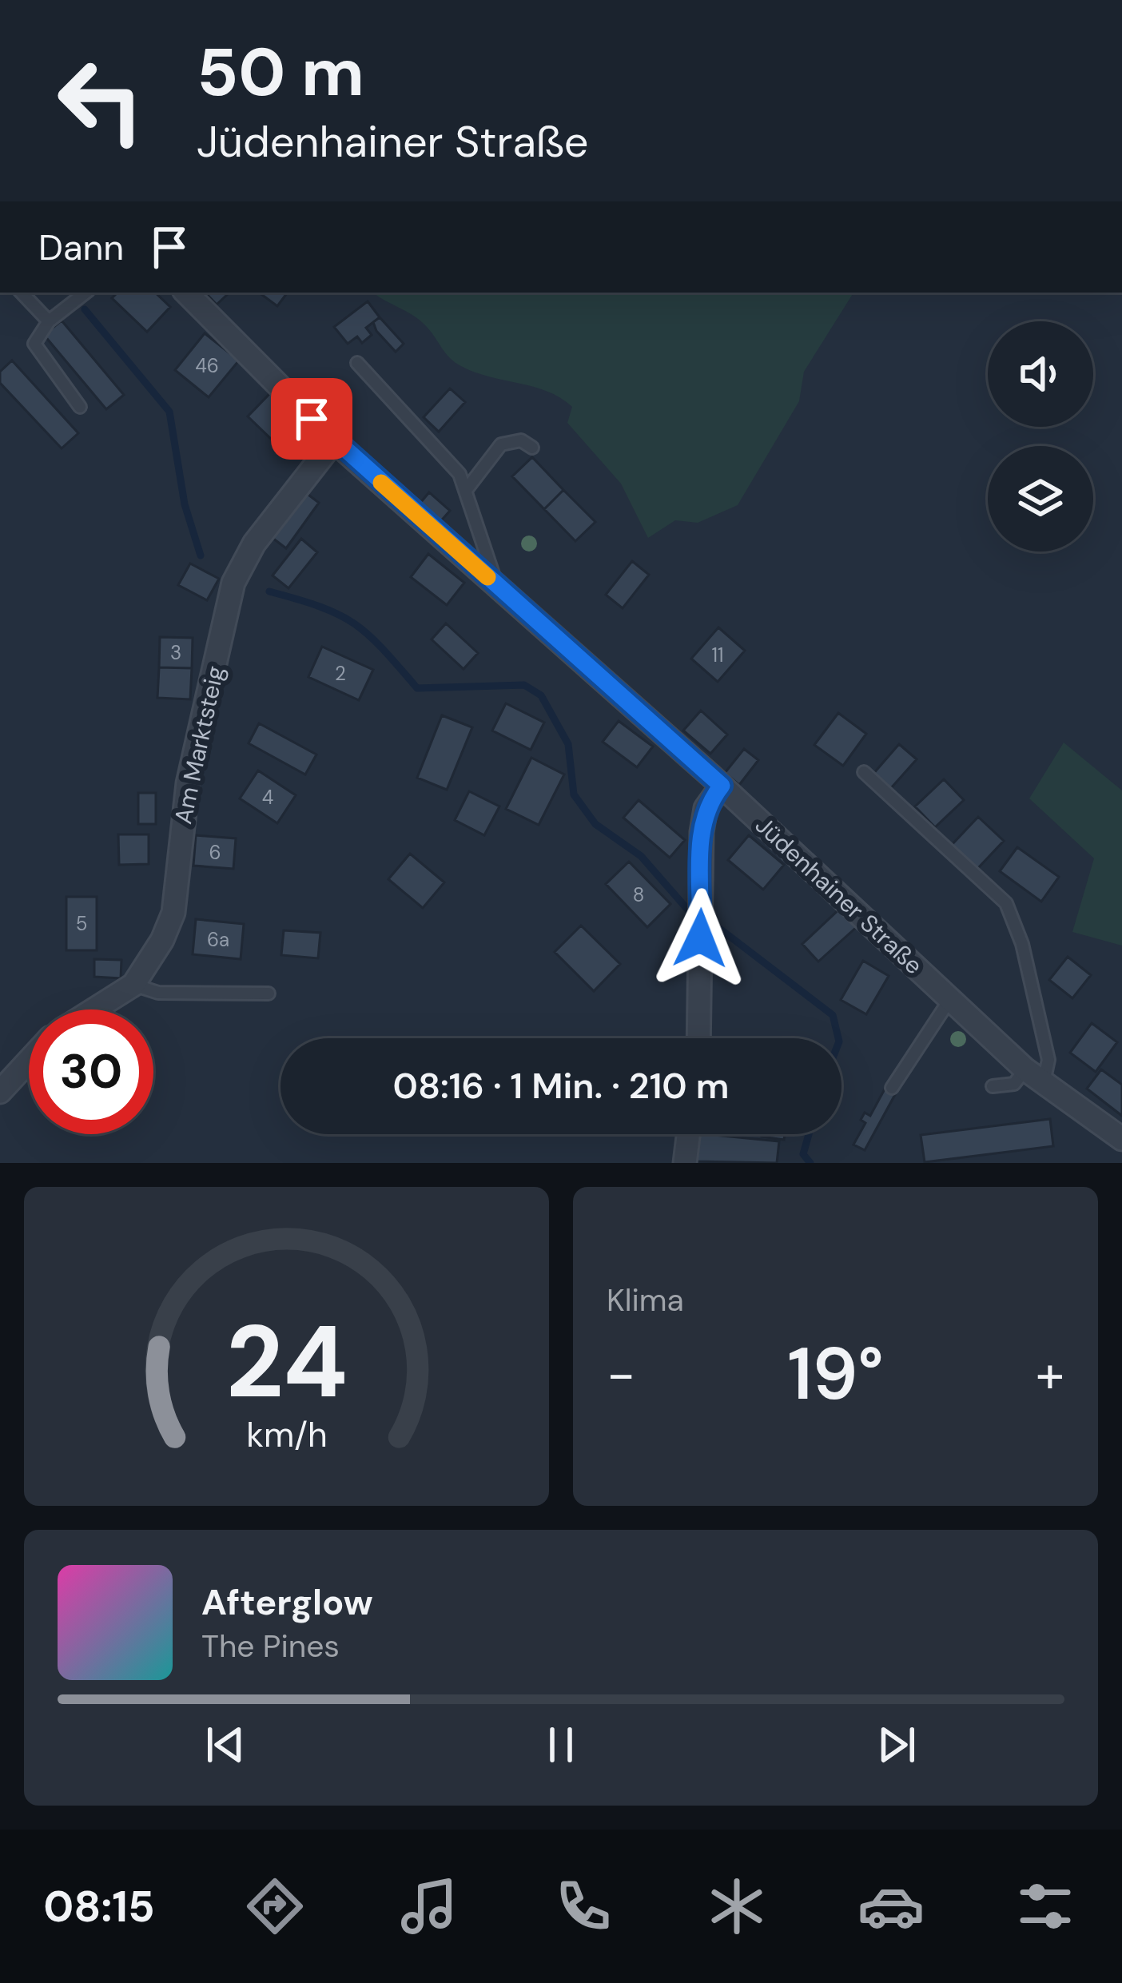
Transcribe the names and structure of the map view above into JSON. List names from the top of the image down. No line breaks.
{"streets":{"street":["Am Marktsteig","Jüdenhainer Straße"]},"crossings":[["Am Marktsteig","Jüdenhainer Straße"]],"house_numbers":["46","3","11","2","4","6","8","5","6a"],"page":{"turn":["50 m","Jüdenhainer Straße"],"then":"Dann","limit":"30","trip":"08:16 · 1 Min. · 210 m","tile":"Klima","heat":["−","19°","+"],"song":["Afterglow","The Pines"],"tabs":"08:15","gauge":["24","km/h"]}}
